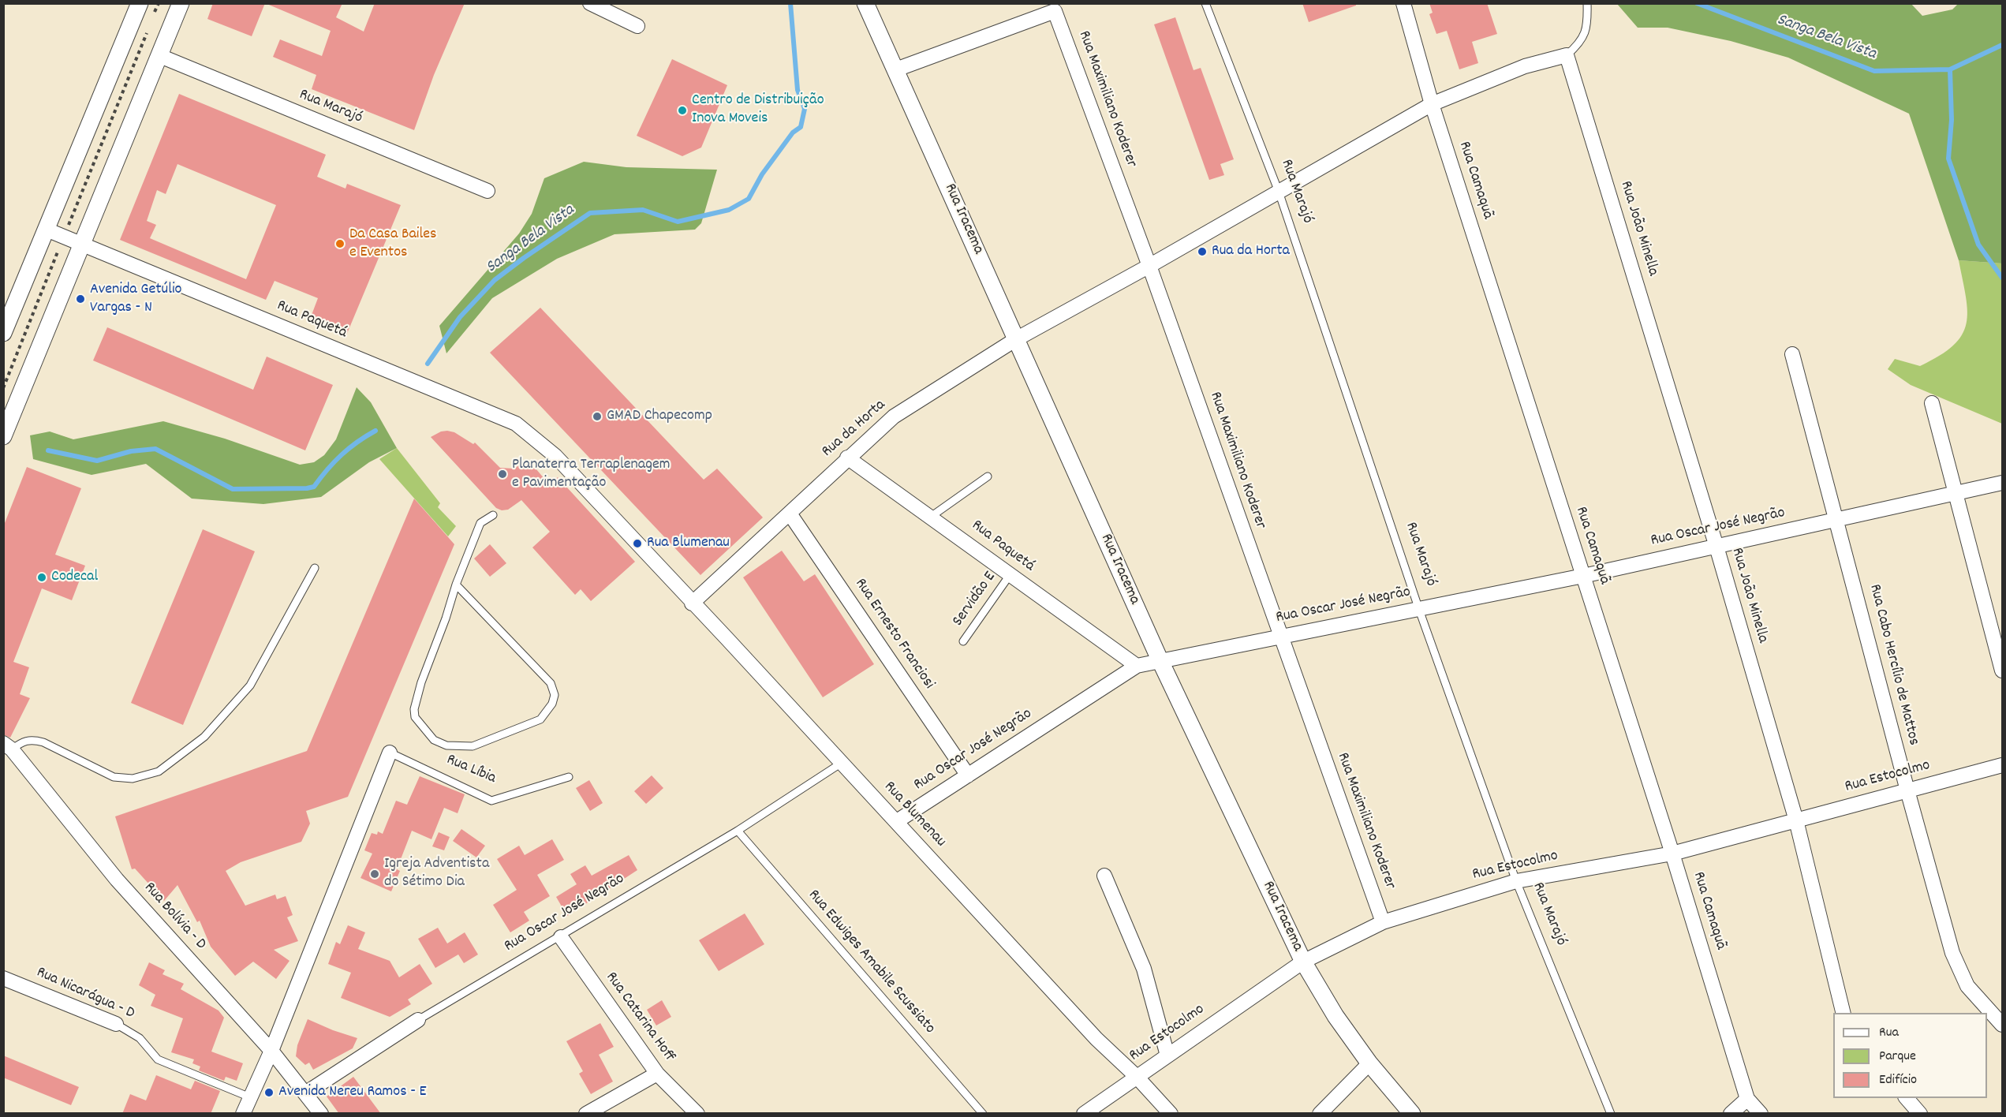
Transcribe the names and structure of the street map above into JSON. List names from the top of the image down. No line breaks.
{"streets":{"street":["Rua Maximiliano Koderer","Rua Marajó","Rua Camaquã","Rua Iracema","Rua João Minella","Rua Paquetá","Rua da Horta","Rua Oscar José Negrão","Rua Ernesto Franciosi","Rua Cabo Hercílio de Mattos","Rua Estocolmo","Rua Blumenau","Rua Bolívia - D","Rua Nicarágua - D","Rua Catarina Hoff"],"lane":["Servidão E","Rua Líbia","Rua Edwiges Amabile Scussiato"]},"crossings":[["Rua Maximiliano Koderer","Rua Iracema"],["Rua Maximiliano Koderer","Rua da Horta"],["Rua Maximiliano Koderer","Rua Oscar José Negrão"],["Rua Maximiliano Koderer","Rua Estocolmo"],["Rua Marajó","Rua da Horta"],["Rua Marajó","Rua Oscar José Negrão"],["Rua Marajó","Rua Estocolmo"],["Rua Camaquã","Rua da Horta"],["Rua Camaquã","Rua Oscar José Negrão"],["Rua Camaquã","Rua Estocolmo"],["Rua Iracema","Rua da Horta"],["Rua Iracema","Rua Oscar José Negrão"],["Rua Iracema","Rua Estocolmo"],["Rua João Minella","Rua da Horta"],["Rua João Minella","Rua Oscar José Negrão"],["Rua João Minella","Rua Estocolmo"],["Rua Paquetá","Rua da Horta"],["Rua Paquetá","Rua Oscar José Negrão"],["Rua Paquetá","Servidão E"],["Rua Paquetá","Rua Blumenau"],["Rua da Horta","Rua Ernesto Franciosi"],["Rua da Horta","Rua Blumenau"],["Rua Oscar José Negrão","Rua Ernesto Franciosi"],["Rua Oscar José Negrão","Rua Cabo Hercílio de Mattos"],["Rua Oscar José Negrão","Rua Blumenau"],["Rua Oscar José Negrão","Rua Bolívia - D"],["Rua Oscar José Negrão","Rua Edwiges Amabile Scussiato"],["Rua Oscar José Negrão","Rua Catarina Hoff"],["Rua Cabo Hercílio de Mattos","Rua Estocolmo"],["Rua Estocolmo","Rua Blumenau"]],"water":["Sanga Bela Vista"],"places":["Centro de Distribuição Inova Moveis","Da Casa Bailes e Eventos","Rua da Horta","Avenida Getúlio Vargas - N","GMAD Chapecomp","Planaterra Terraplenagem e Pavimentação","Rua Blumenau","Codecal","Igreja Adventista do Sétimo Dia","Avenida Nereu Ramos - E"],"legend":["Rua","Parque","Edifício"]}
